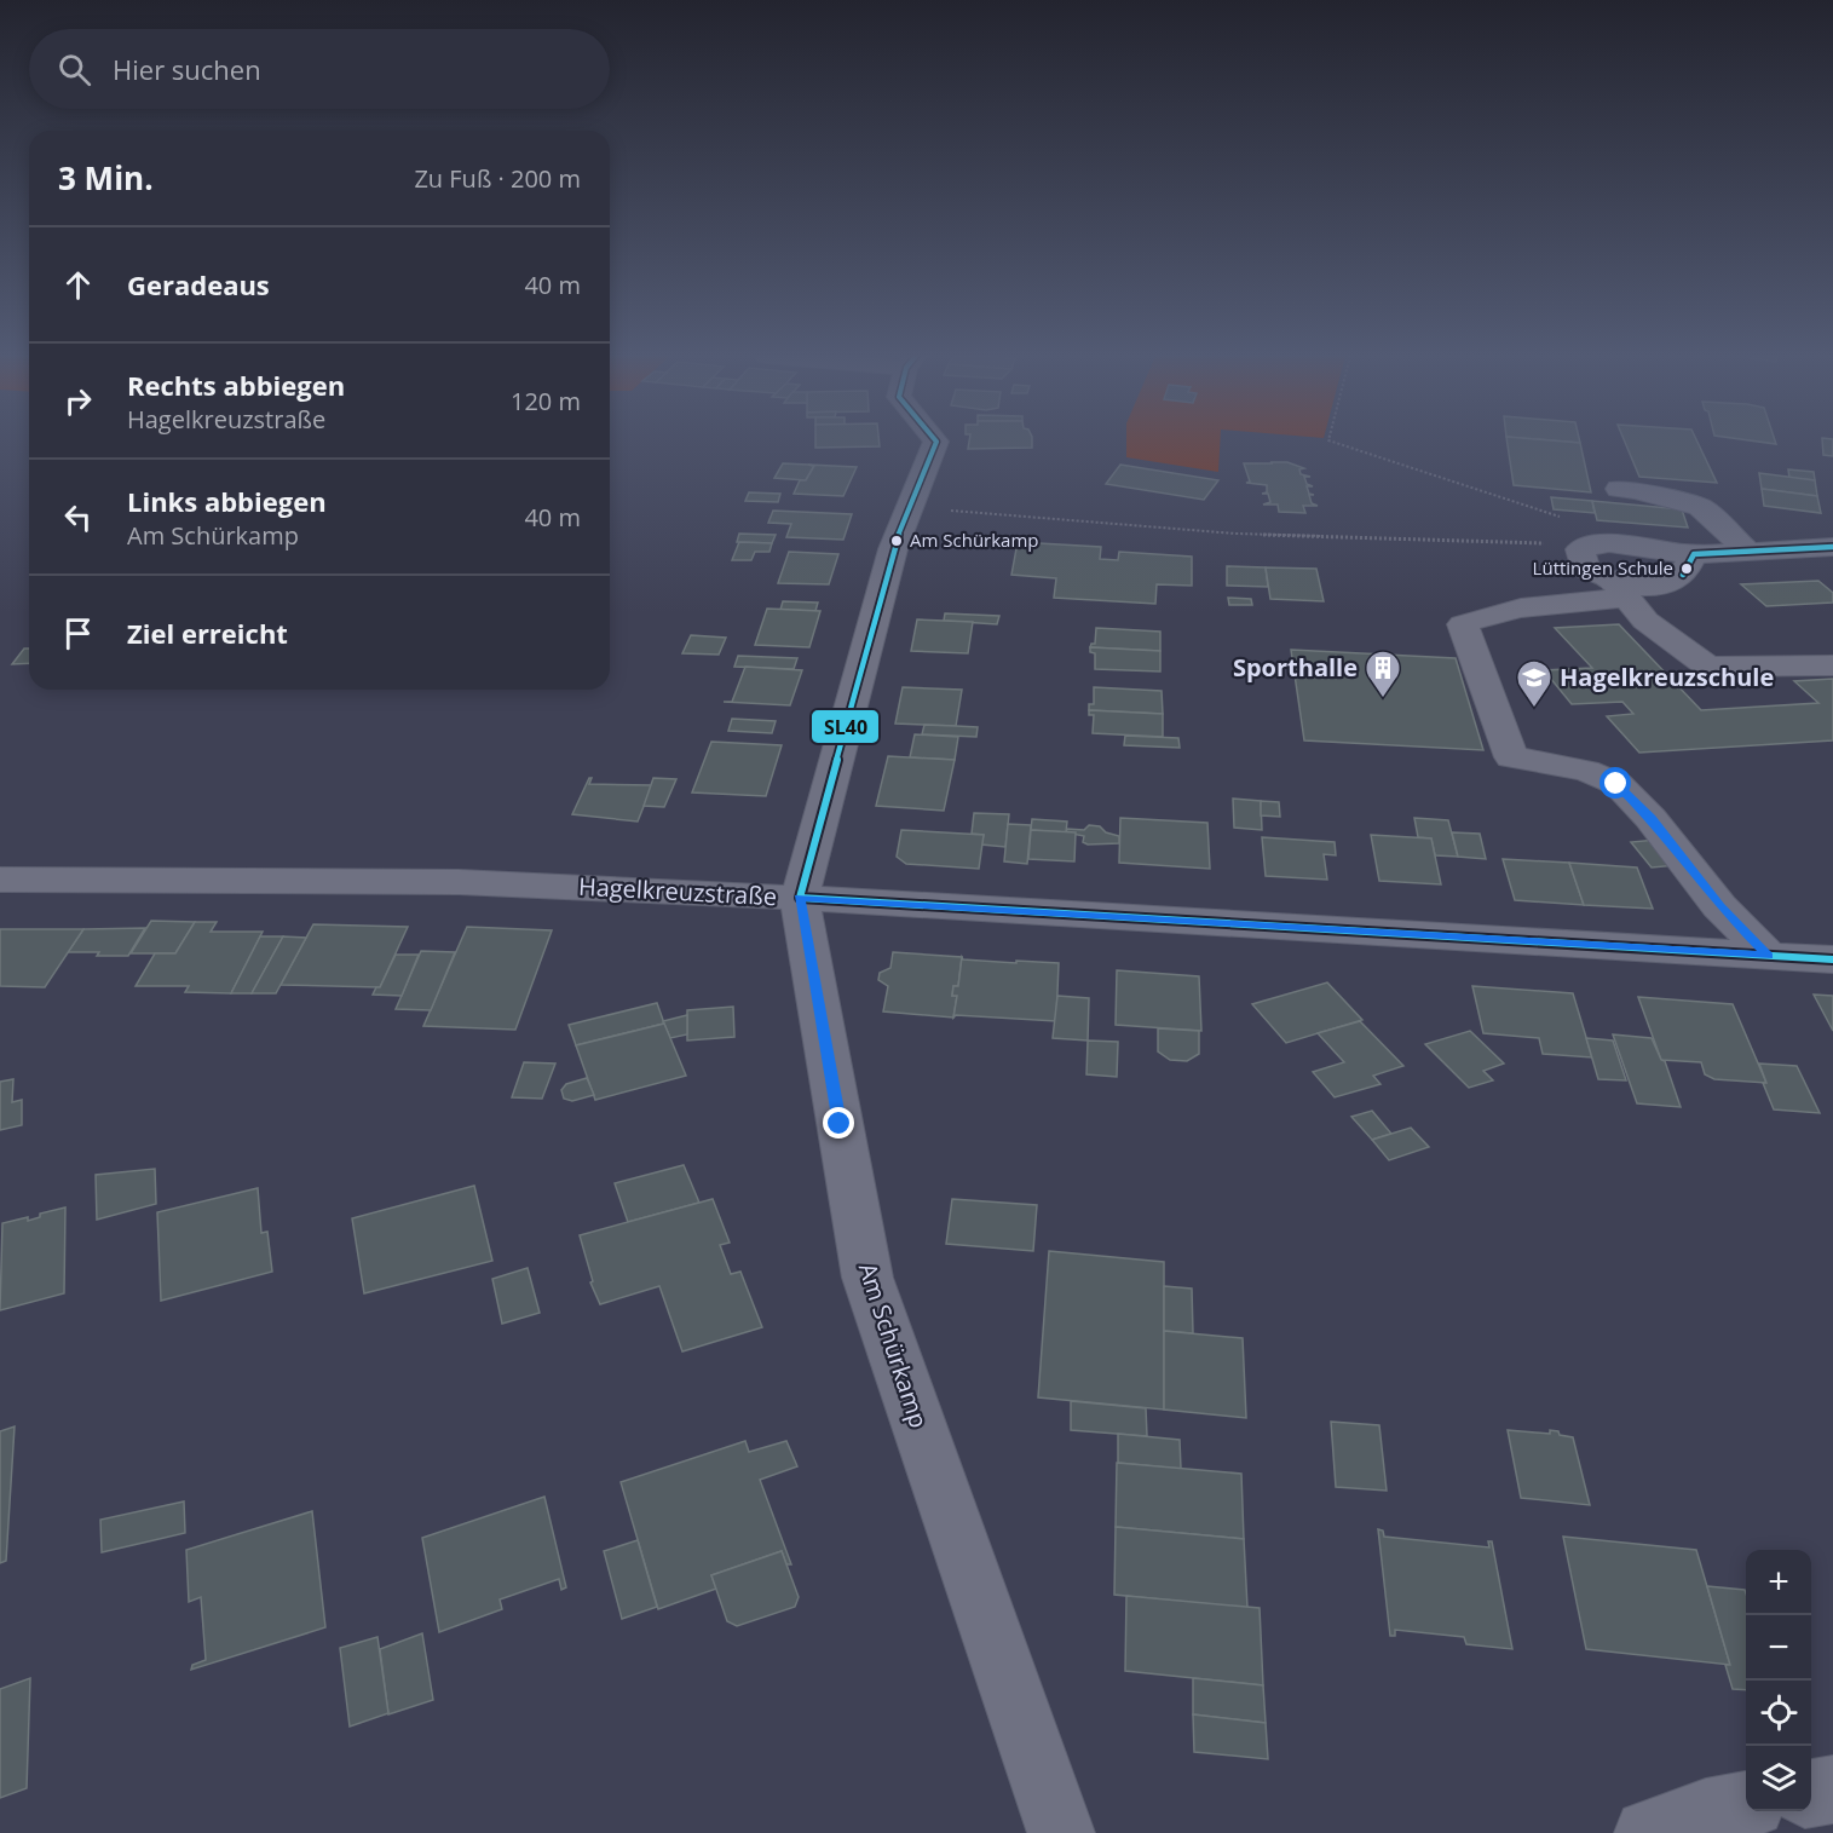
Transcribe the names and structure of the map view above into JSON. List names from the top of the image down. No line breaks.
{"streets":{"street":["Hagelkreuzstraße","Am Schürkamp"]},"crossings":[["Hagelkreuzstraße","Am Schürkamp"]],"places":{"other":["Am Schürkamp","Lüttingen Schule"],"building":["Sporthalle"],"school or university":["Hagelkreuzschule"]},"lines":["transit line SL40"],"page":{"search":"Hier suchen","heading":["3 Min.","Zu Fuß · 200 m"],"list":[["Geradeaus","40 m"],["Rechts abbiegen","Hagelkreuzstraße","120 m"],["Links abbiegen","Am Schürkamp","40 m"],"Ziel erreicht"],"map_buttons":["+","−"]}}
